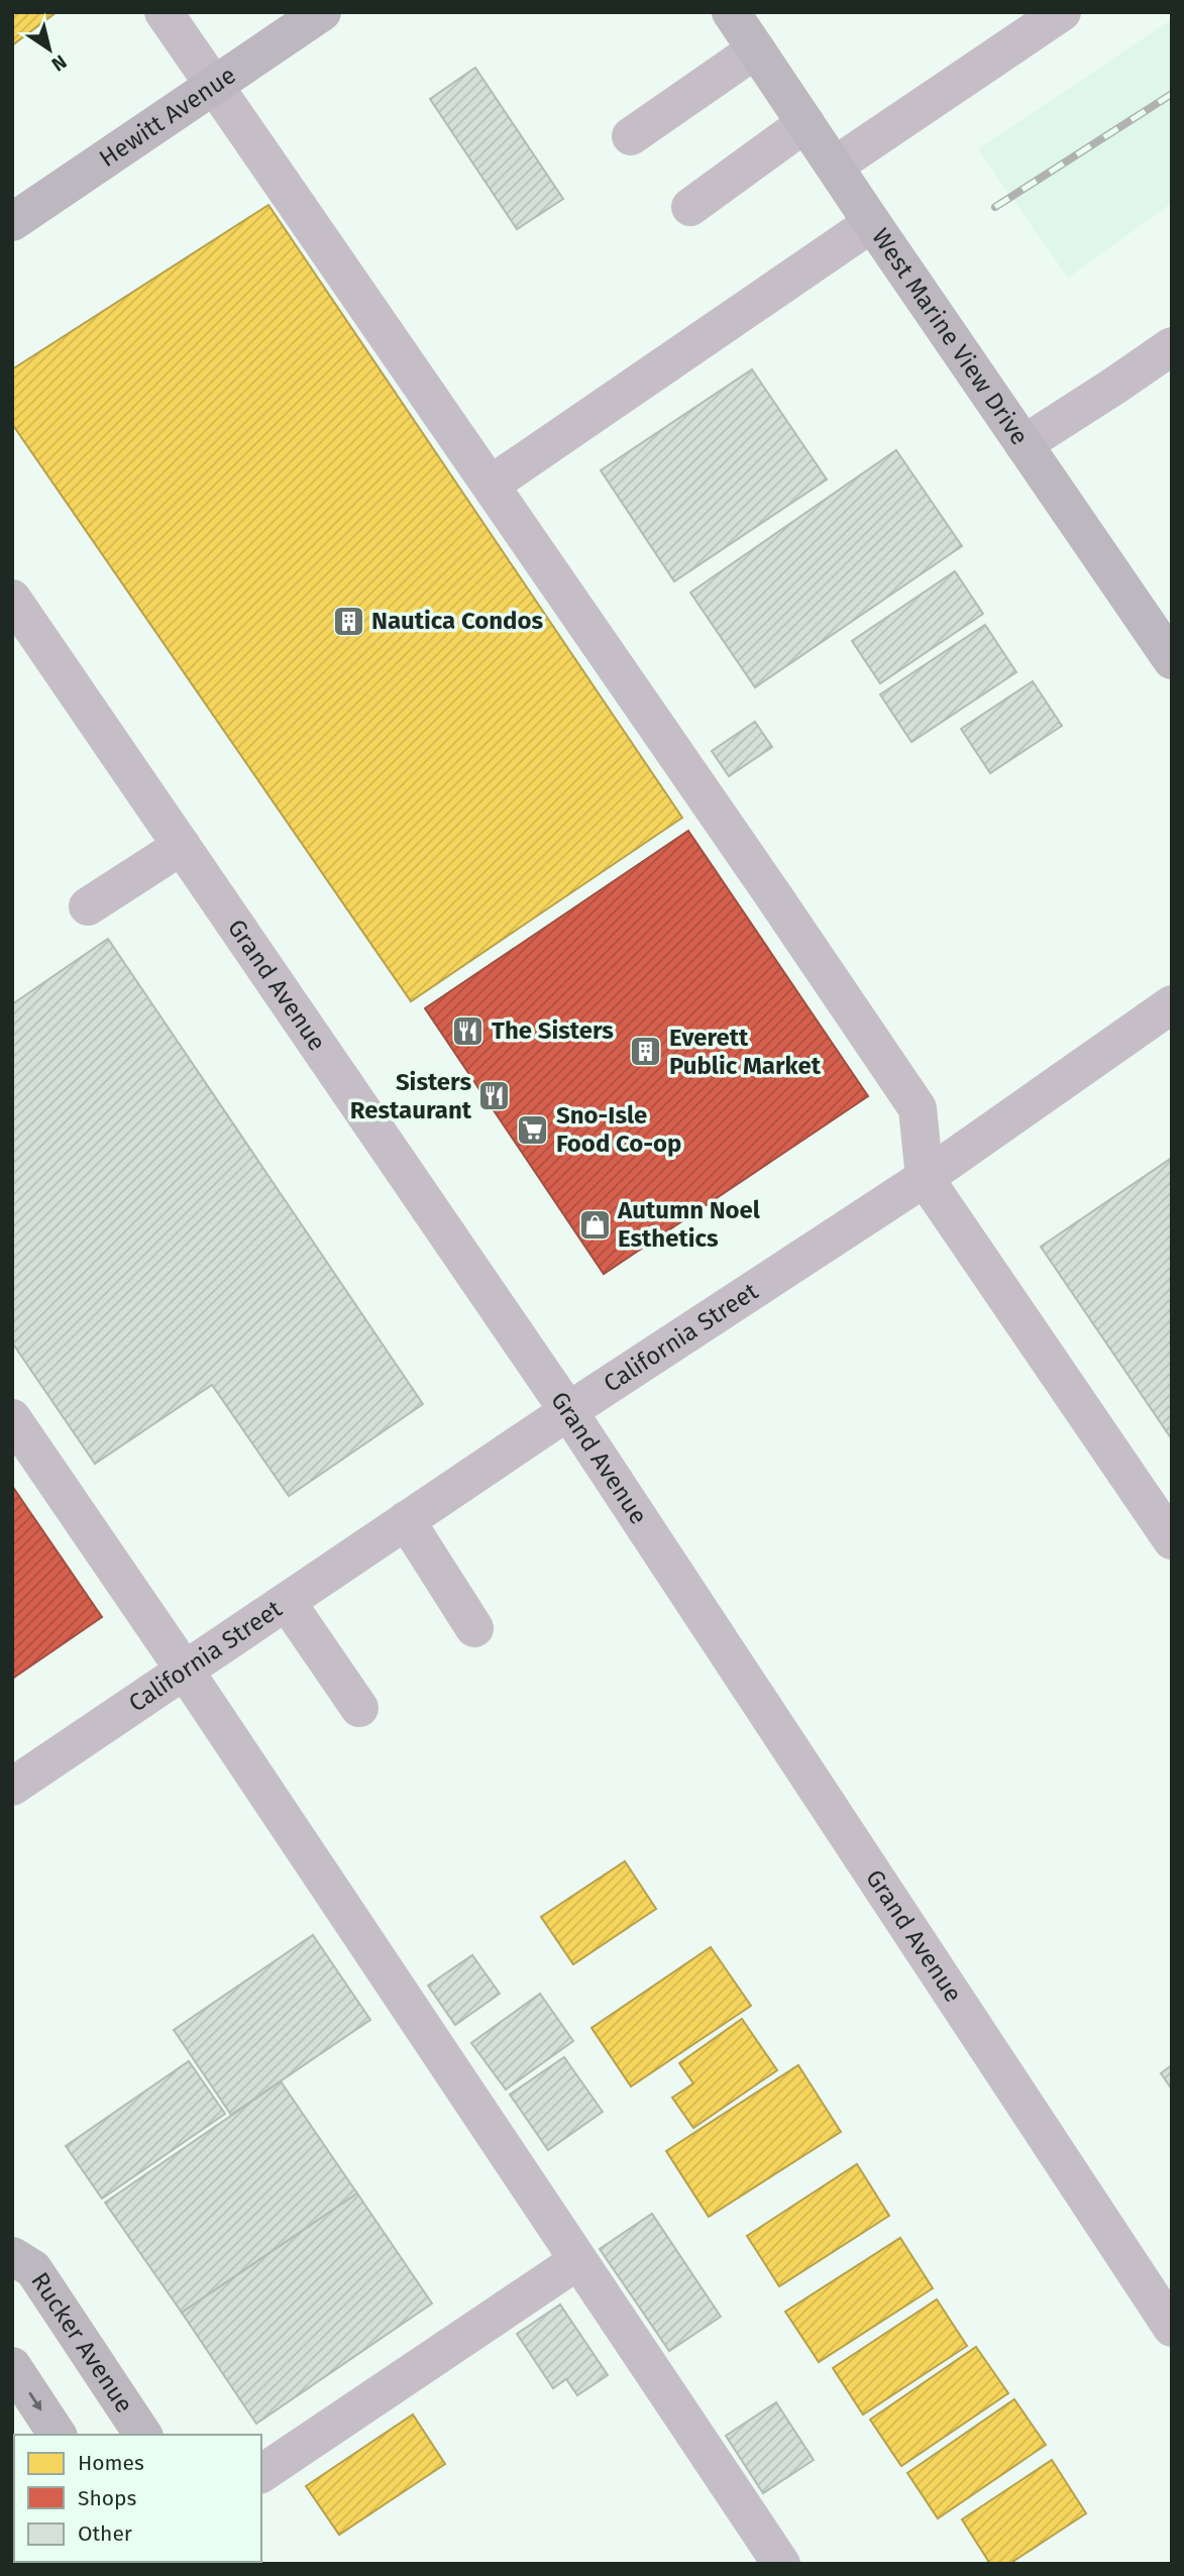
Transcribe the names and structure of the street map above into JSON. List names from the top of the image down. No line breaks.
{"streets":{"main road":["Hewitt Avenue","West Marine View Drive","Rucker Avenue"],"street":["Grand Avenue","California Street"]},"crossings":[["Grand Avenue","California Street"]],"places":{"building":["Nautica Condos","Everett Public Market"],"restaurant":["The Sisters","Sisters Restaurant"],"supermarket":["Sno-Isle Food Co-op"],"shop":["Autumn Noel Esthetics"]},"legend":["Homes","Shops","Other"],"north":"bottom right"}
